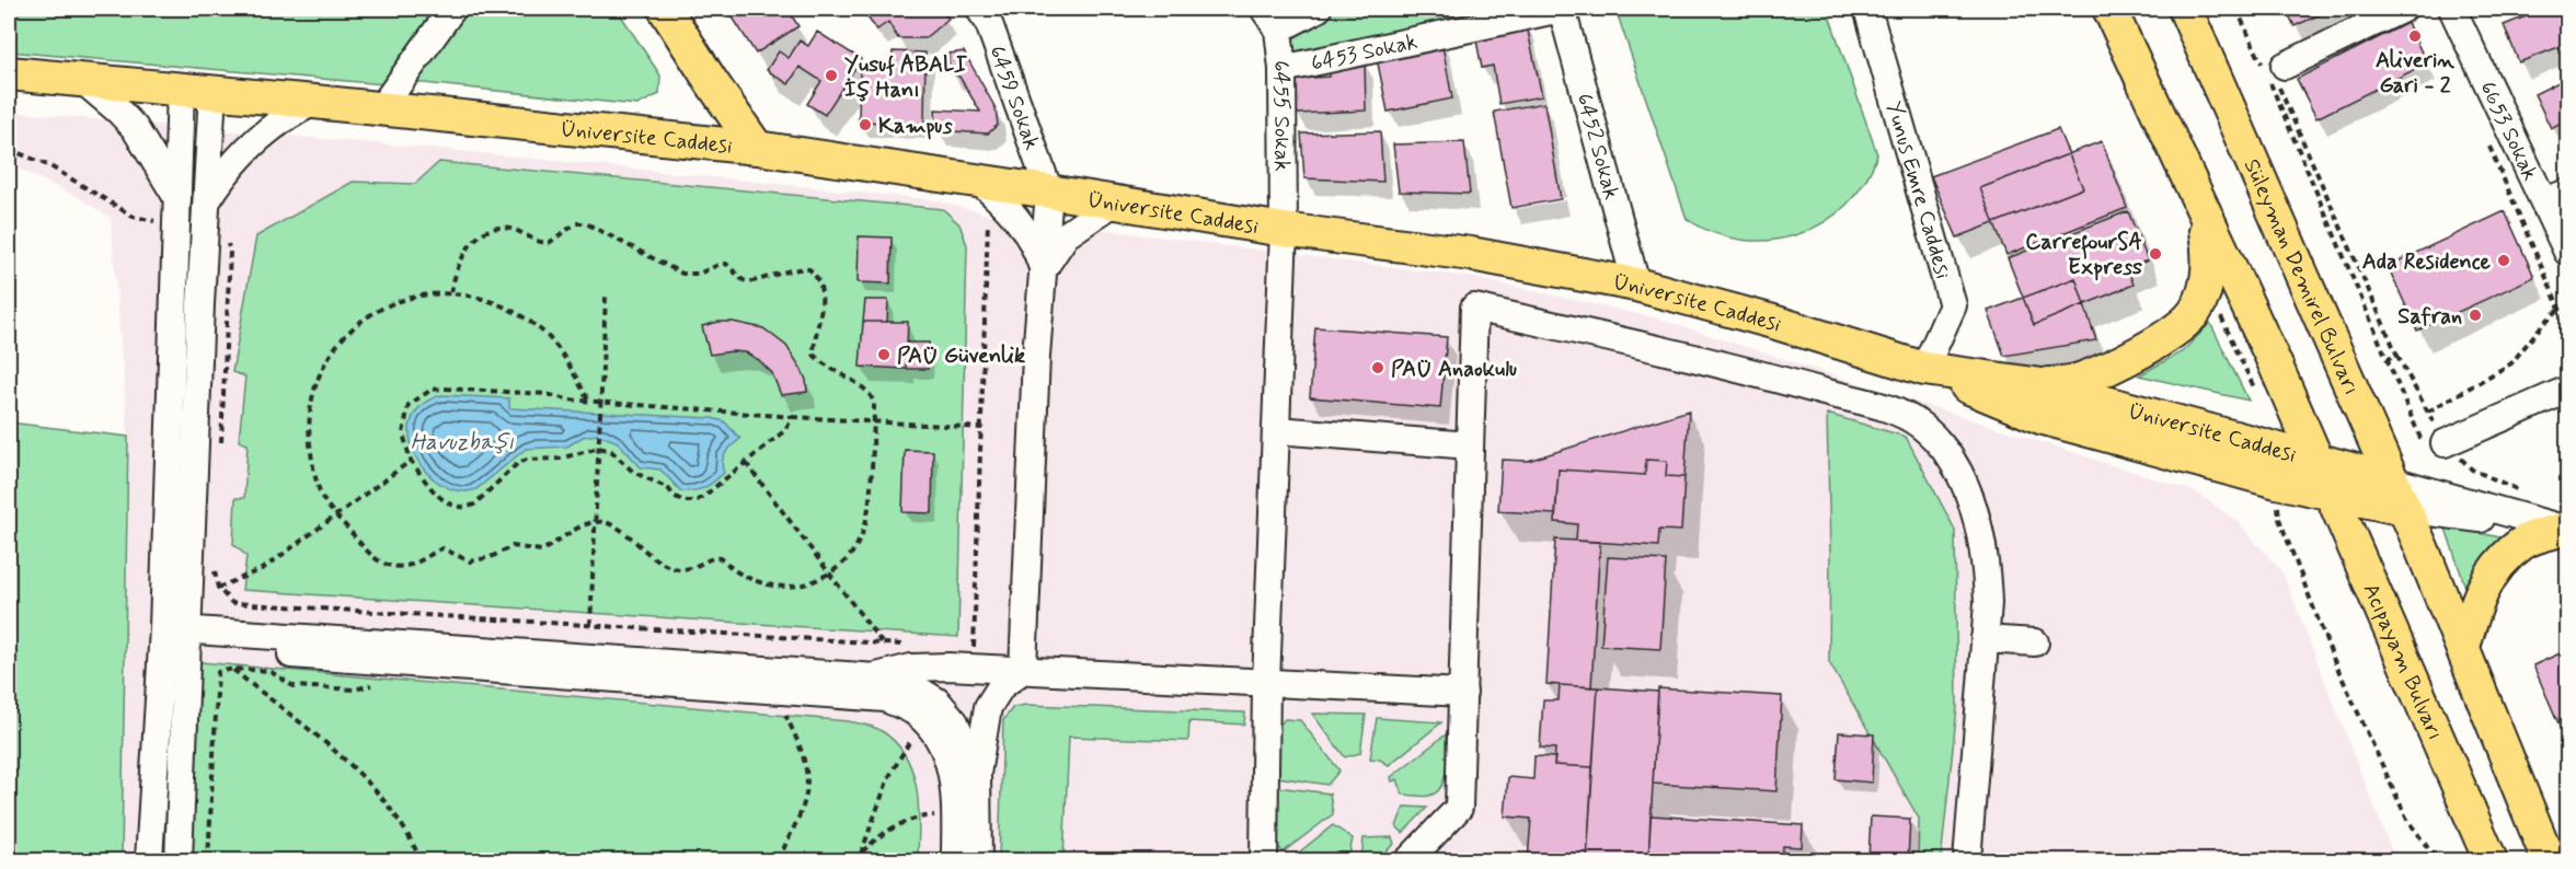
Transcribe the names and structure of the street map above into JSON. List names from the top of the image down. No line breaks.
{"streets":{"main road":["Üniversite Caddesi","Süleyman Demirel Bulvarı","Acıpayam Bulvarı"],"street":["6453 Sokak","6459 Sokak","6455 Sokak","6653 Sokak","6452 Sokak","Yunus Emre Caddesi"]},"crossings":[["6453 Sokak","6455 Sokak"],["6453 Sokak","6452 Sokak"],["6459 Sokak","Üniversite Caddesi"],["6455 Sokak","Üniversite Caddesi"],["Üniversite Caddesi","6452 Sokak"],["Üniversite Caddesi","Yunus Emre Caddesi"],["Üniversite Caddesi","Süleyman Demirel Bulvarı"],["Üniversite Caddesi","Acıpayam Bulvarı"]],"water":["Havuzbaşı"],"places":["Aliverin Gari - 2","Yusuf ABALI İş Hanı","Kampus","CarrefourSA Express","Ada Residence","Safran","PAÜ Güvenlik","PAÜ Anaokulu"]}
